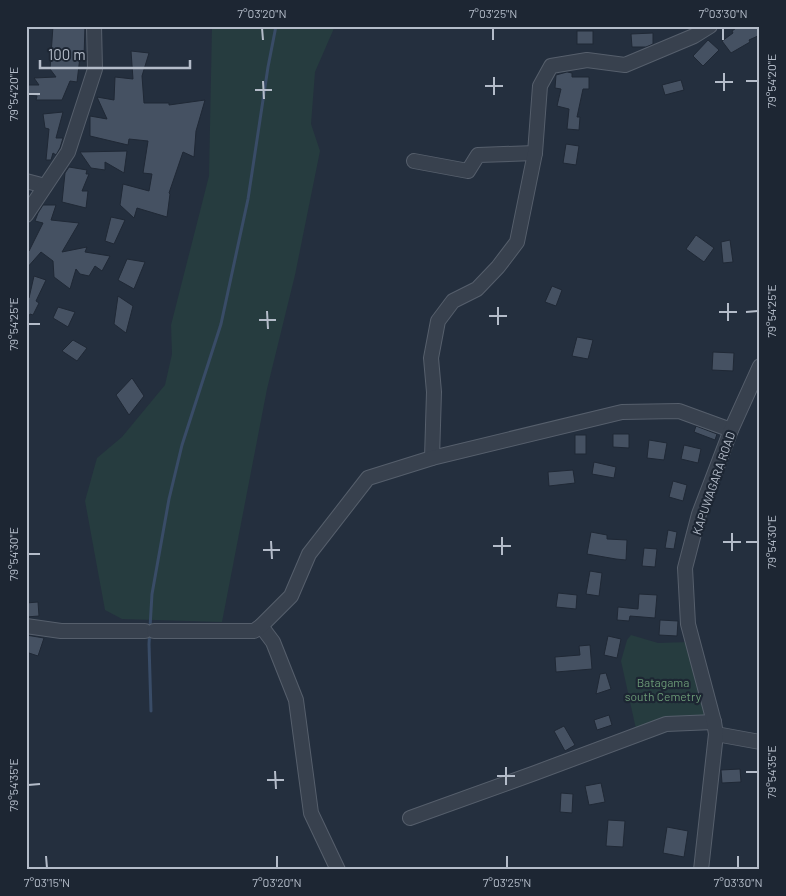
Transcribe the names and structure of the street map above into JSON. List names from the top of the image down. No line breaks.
{"streets":{"street":["KAPUWAGARA ROAD"]},"parks":["Batagama south Cemetry"],"scale_bar":"100 m","coordinates":["7°03'20\"N","7°03'25\"N","7°03'30\"N","79°54'20\"E","79°54'25\"E","79°54'30\"E","79°54'35\"E","7°03'15\"N"]}
